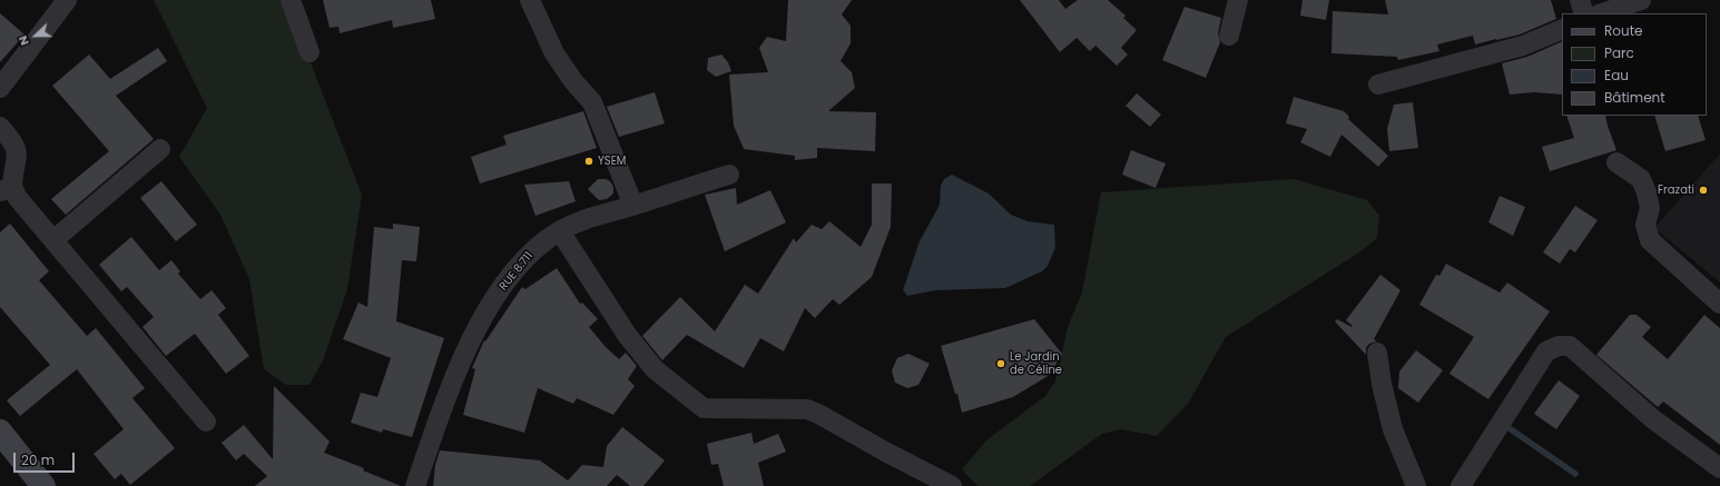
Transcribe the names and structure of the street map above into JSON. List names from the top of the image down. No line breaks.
{"streets":{"street":["RUE 8.711"]},"places":["YSEM","Frazati","Le Jardin de Céline"],"legend":["Route","Parc","Eau","Bâtiment"],"scale_bar":"20 m","north":"left"}
